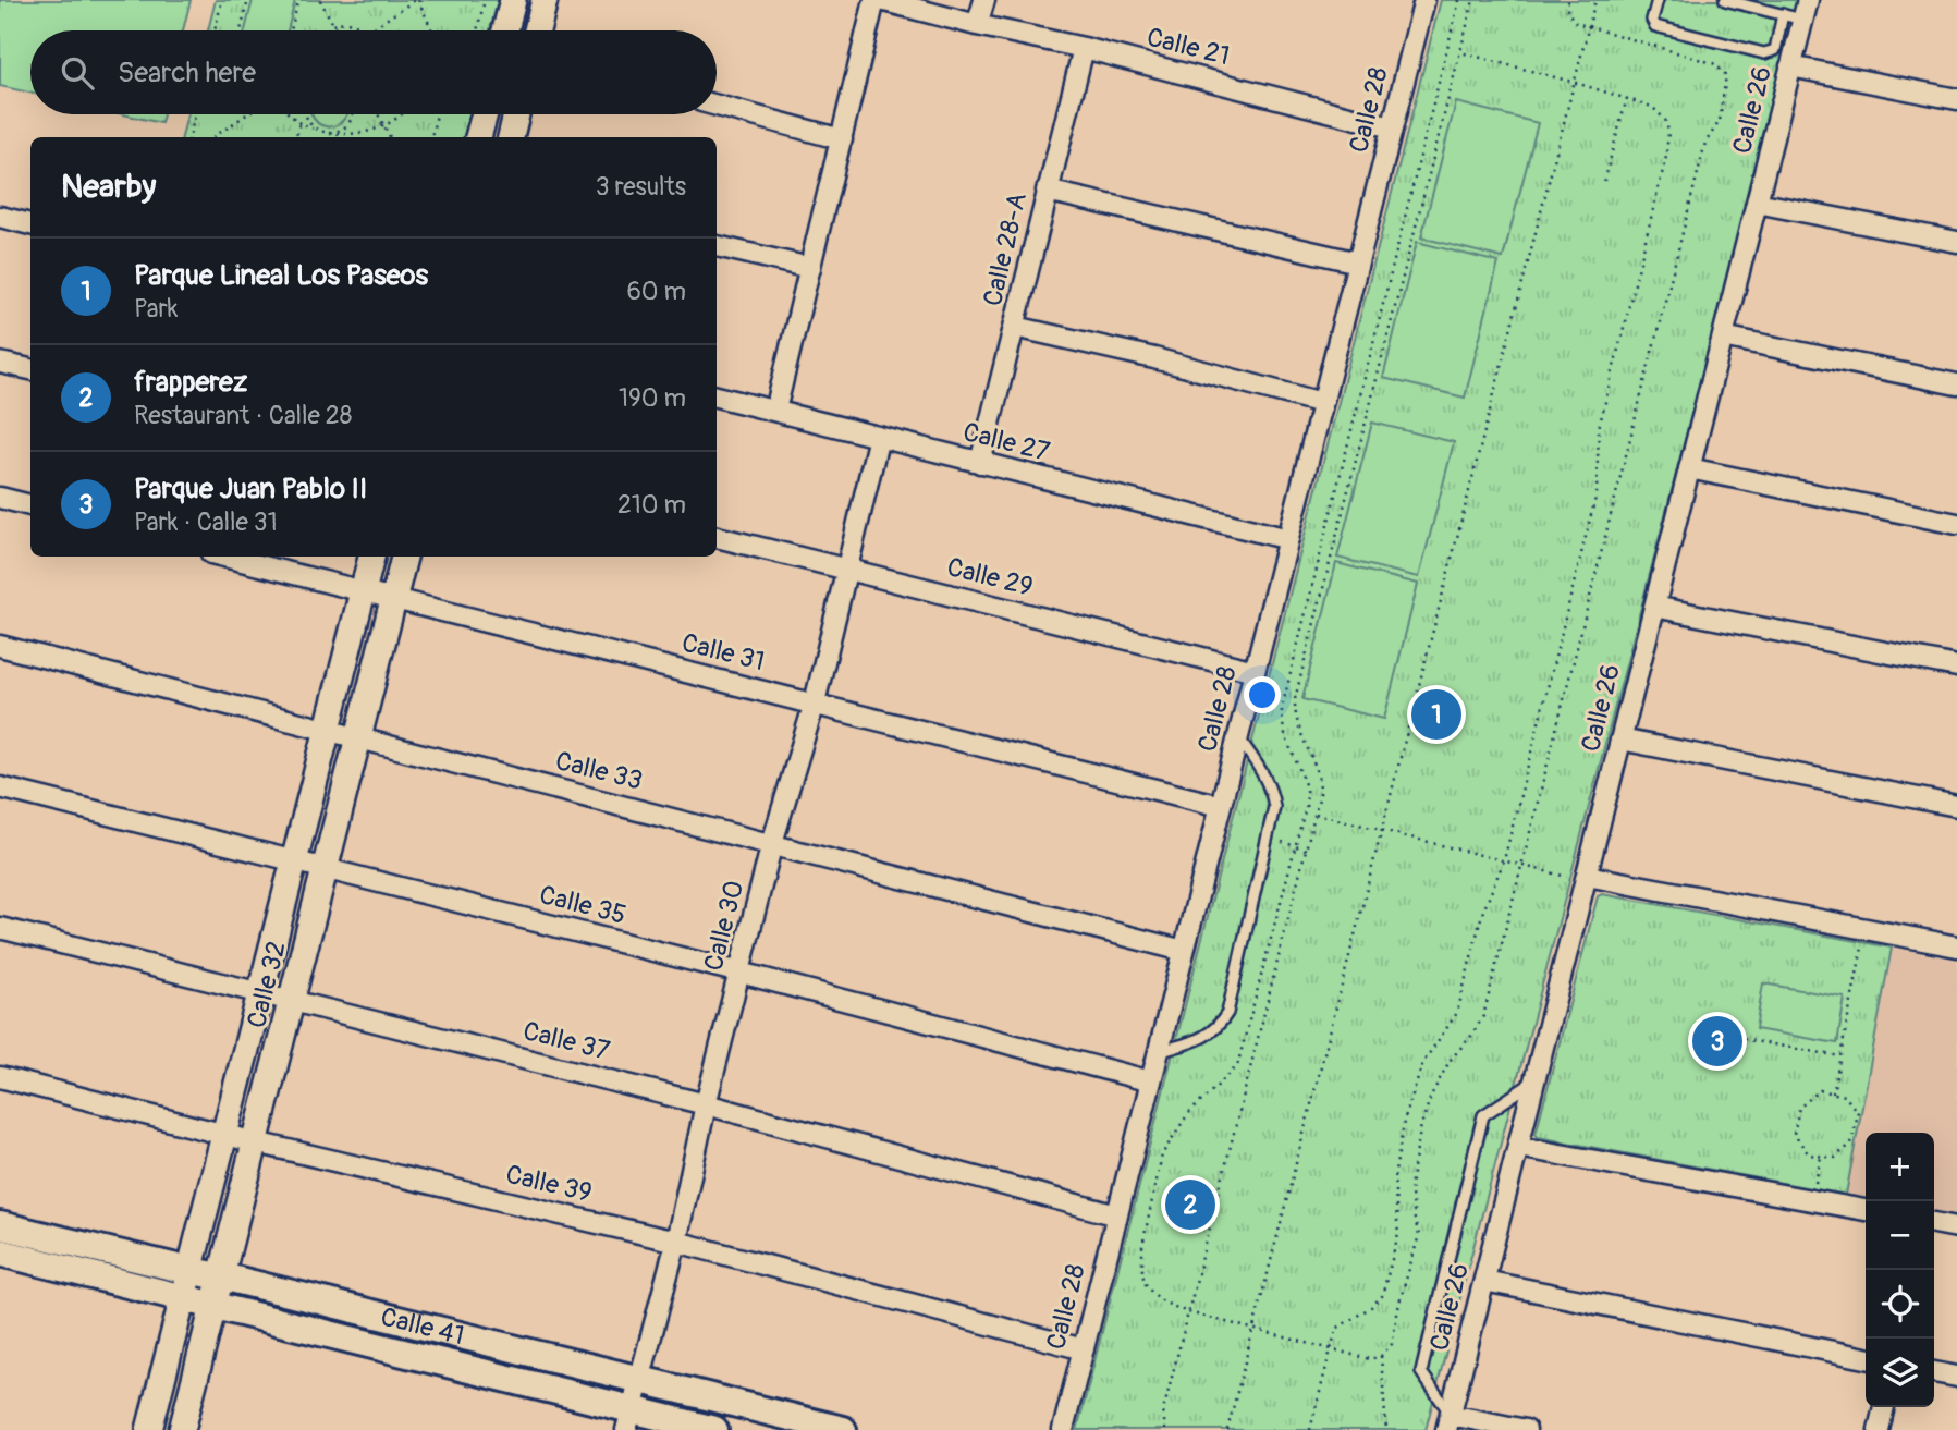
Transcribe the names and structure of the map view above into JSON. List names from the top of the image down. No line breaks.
{"streets":{"main road":["Calle 41"],"street":["Calle 21","Calle 28","Calle 26","Calle 28-A","Calle 27","Calle 29","Calle 31","Calle 33","Calle 35","Calle 30","Calle 32","Calle 37","Calle 39"]},"crossings":[["Calle 21","Calle 28"],["Calle 21","Calle 28-A"],["Calle 28","Calle 27"],["Calle 28","Calle 29"],["Calle 28","Calle 31"],["Calle 28","Calle 33"],["Calle 28","Calle 35"],["Calle 28","Calle 37"],["Calle 28","Calle 39"],["Calle 28-A","Calle 27"],["Calle 27","Calle 30"],["Calle 29","Calle 30"],["Calle 31","Calle 30"],["Calle 31","Calle 32"],["Calle 33","Calle 30"],["Calle 33","Calle 32"],["Calle 35","Calle 30"],["Calle 35","Calle 32"],["Calle 30","Calle 37"],["Calle 30","Calle 39"],["Calle 30","Calle 41"],["Calle 32","Calle 37"],["Calle 32","Calle 39"],["Calle 32","Calle 41"]],"page":{"search":"Search here","heading":["Nearby","3 results"],"list":[{"mark":"1","name":"Parque Lineal Los Paseos","note":"Park","value":"60 m"},{"mark":"2","name":"frapperez","note":"Restaurant · Calle 28","value":"190 m"},{"mark":"3","name":"Parque Juan Pablo II","note":"Park · Calle 31","value":"210 m"}],"pins":["1","3","2"],"map_buttons":["+","−"]}}
